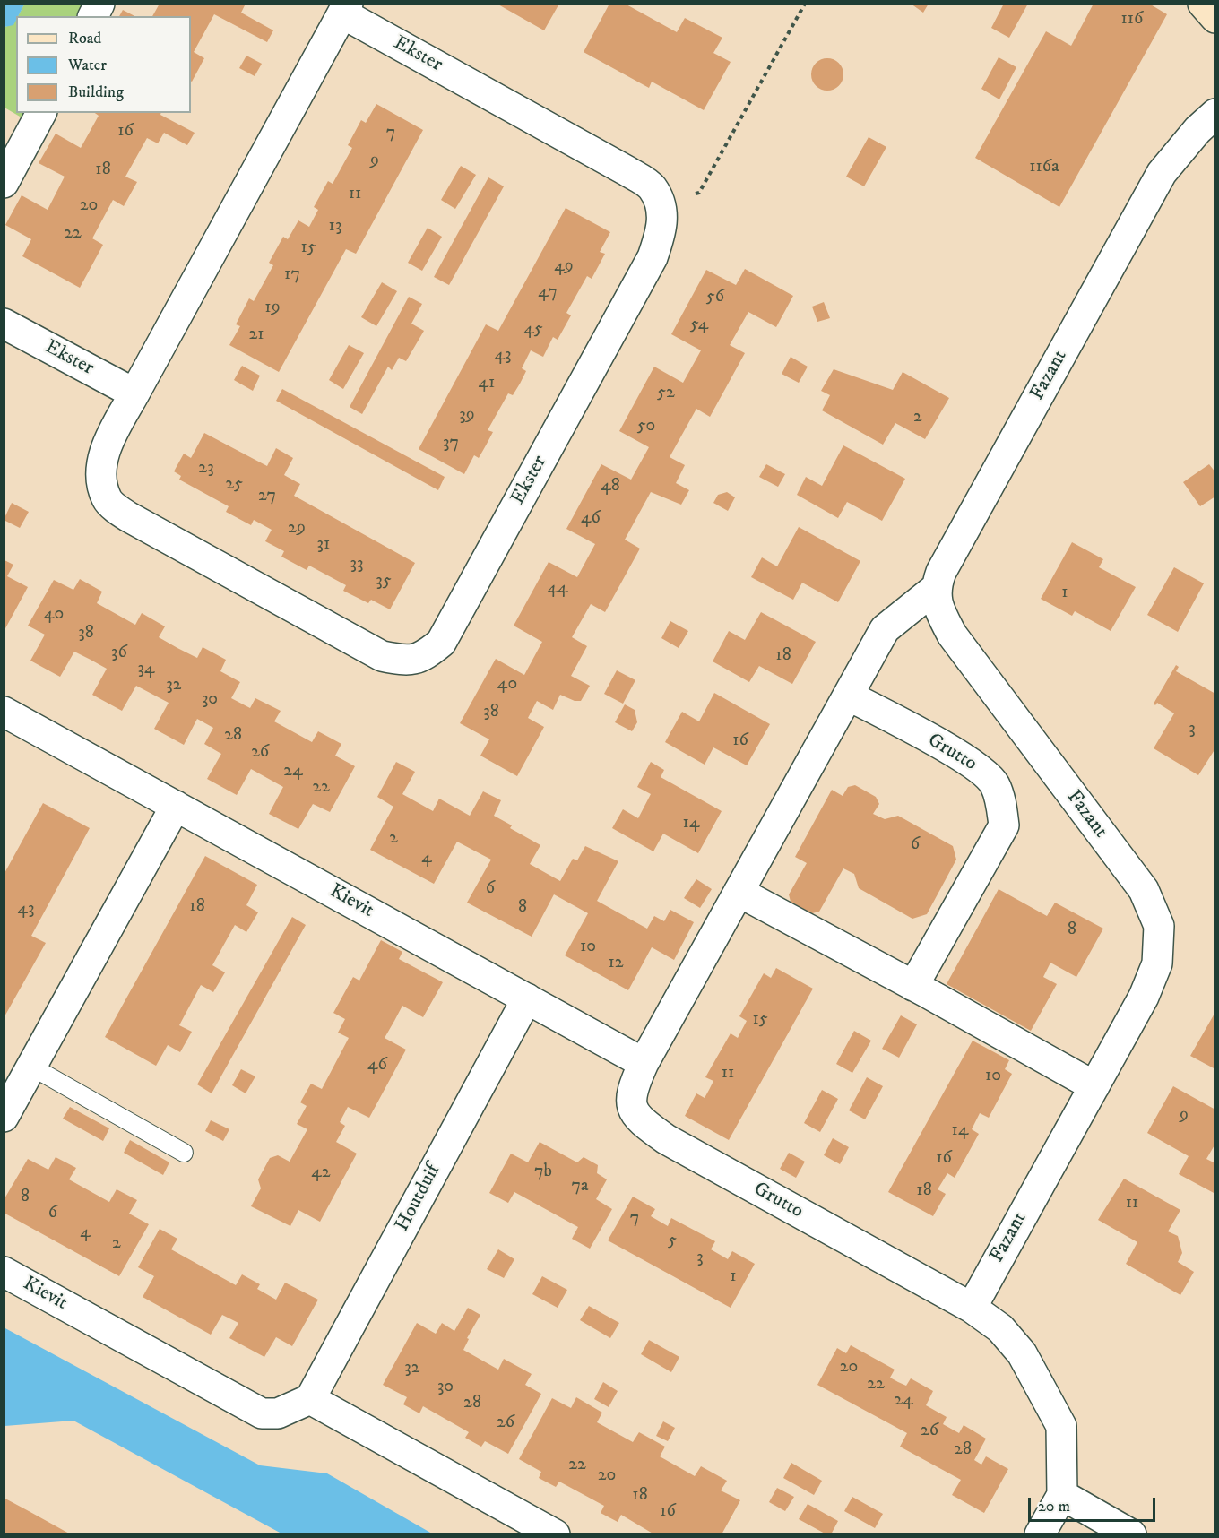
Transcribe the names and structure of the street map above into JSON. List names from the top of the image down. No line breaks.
{"streets":{"street":["Ekster","Fazant","Grutto","Kievit","Houtduif"]},"crossings":[["Fazant","Grutto"],["Kievit","Houtduif"]],"house_numbers":["116","16","7","9","116a","18","11","20","13","22","15","49","17","47","56","19","54","45","21","43","41","52","39","2","50","37","23","25","48","27","46","29","31","33","35","44","1","40","38","36","18","34","40","32","30","38","3","28","16","26","24","22","14","2","6","4","6","18","8","43","8","10","12","15","46","11","10","9","14","16","7b","42","7a","18","8","11","6","7","4","5","2","3","1","20","32","22","30","24","28","26","26","28","22","20","18","16"],"legend":["Road","Water","Building"],"scale_bar":"20 m"}
